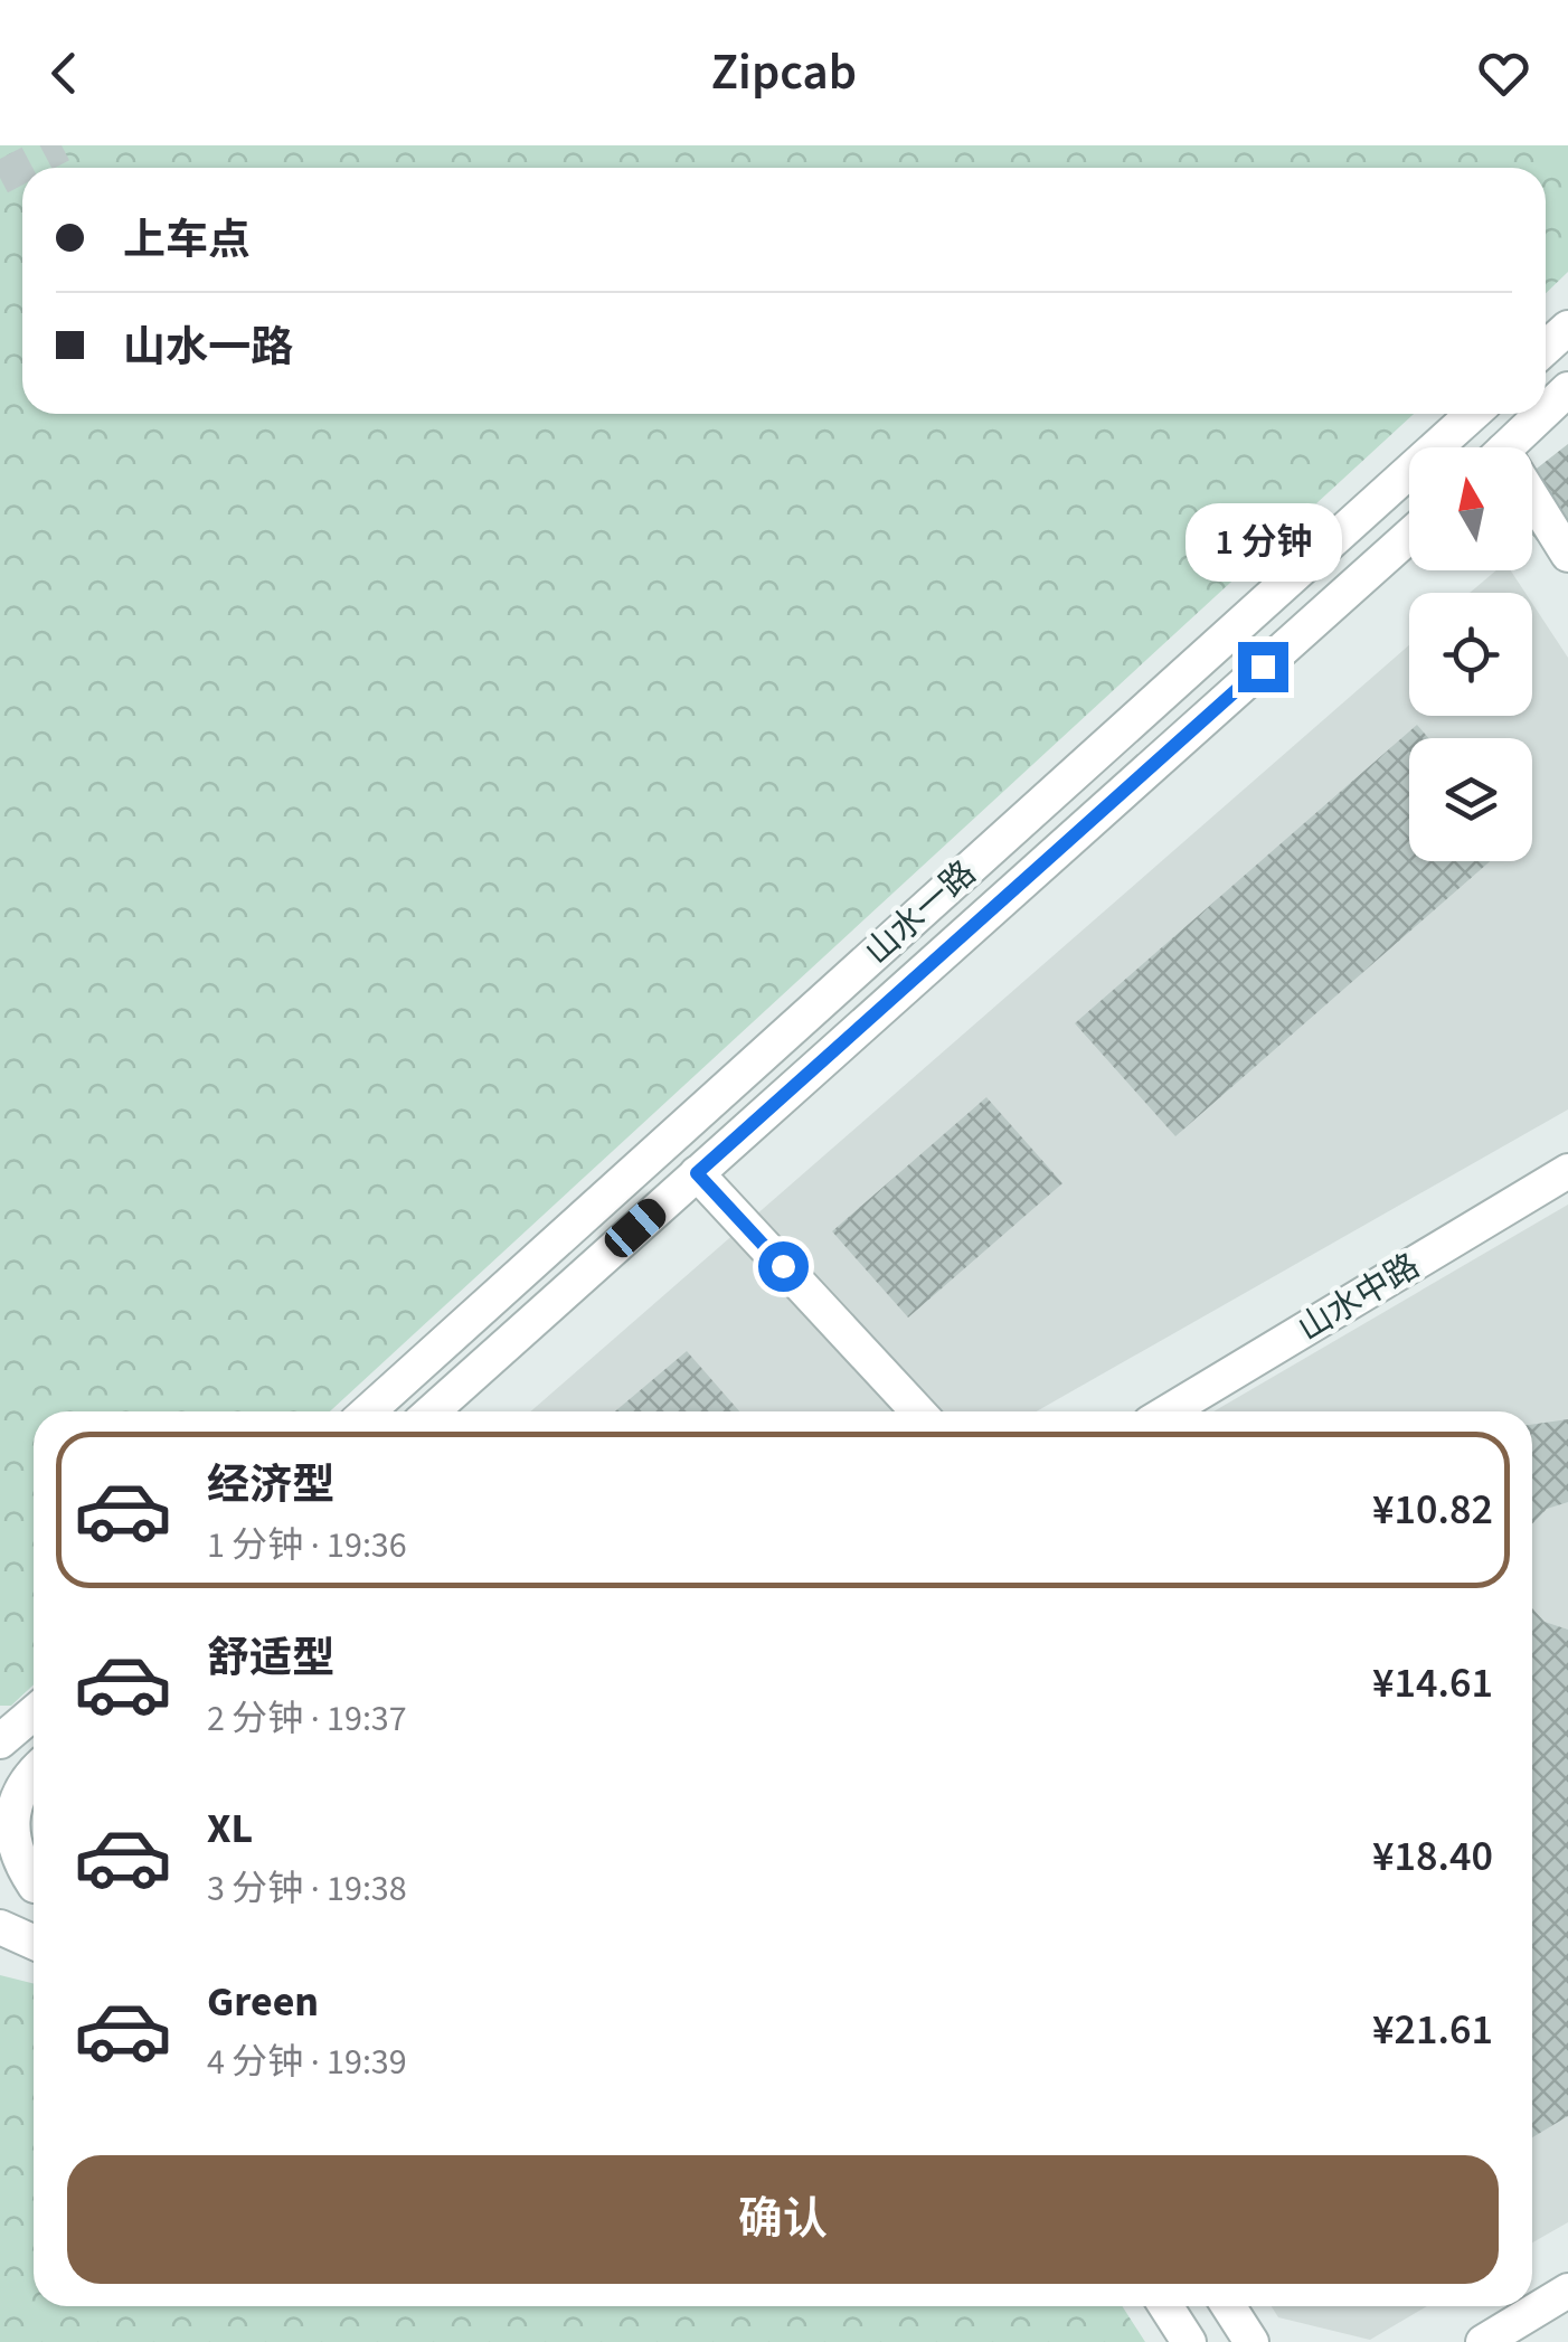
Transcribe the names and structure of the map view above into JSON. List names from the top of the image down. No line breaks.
{"streets":{"street":["山水一路","山水中路"]},"north":"top","page":{"header":"Zipcab","banner":["上车点","山水一路"],"bubble":"1 分钟","list":[{"name":"经济型","note":"1 分钟 · 19:36","value":"¥10.82"},{"name":"舒适型","note":"2 分钟 · 19:37","value":"¥14.61"},{"name":"XL","note":"3 分钟 · 19:38","value":"¥18.40"},{"name":"Green","note":"4 分钟 · 19:39","value":"¥21.61"}],"buttons":"确认"}}
